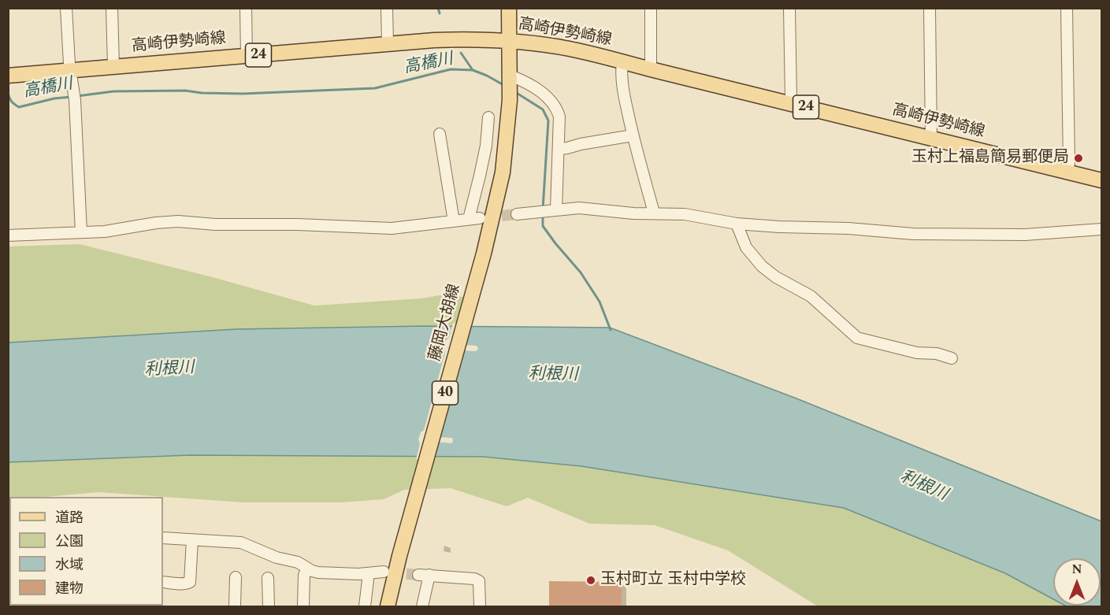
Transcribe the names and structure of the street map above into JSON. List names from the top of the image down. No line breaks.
{"streets":{"main road":["高崎伊勢崎線","24","藤岡大胡線","40"]},"crossings":[["高崎伊勢崎線","40"],["藤岡大胡線","40"]],"water":["高橋川","利根川"],"places":["玉村上福島簡易郵便局","玉村町立 玉村中学校"],"legend":["道路","公園","水域","建物"],"north":"top"}
